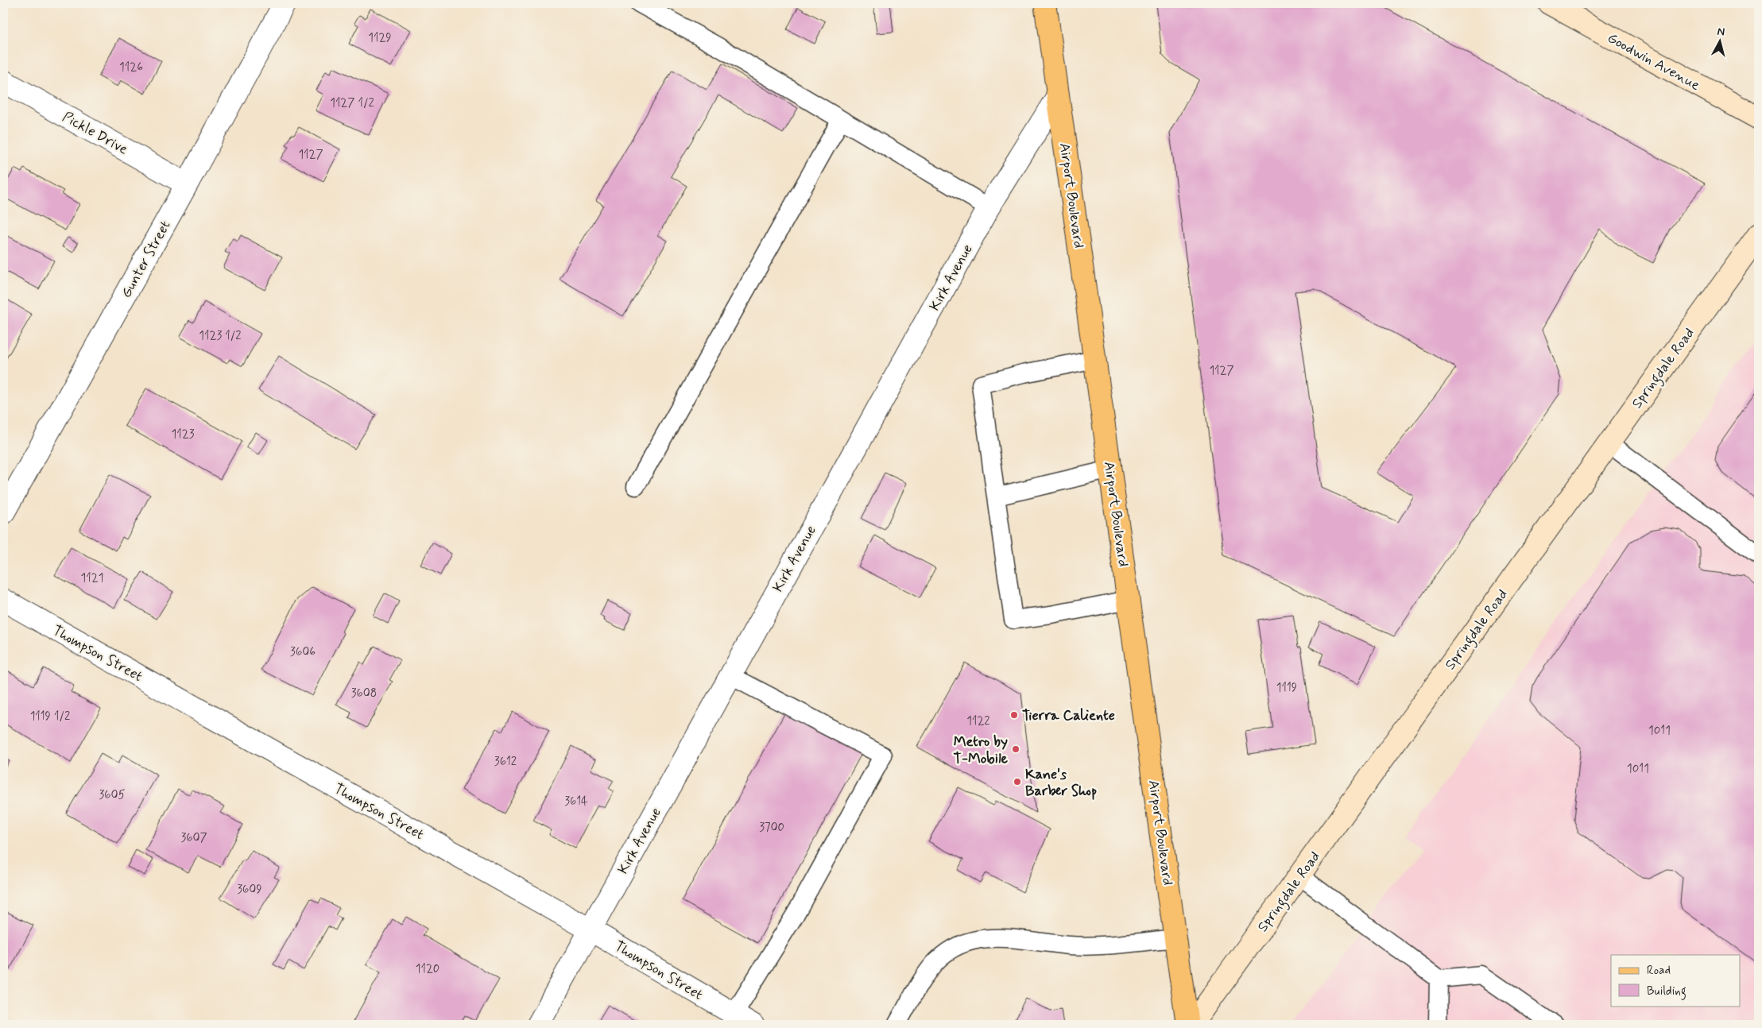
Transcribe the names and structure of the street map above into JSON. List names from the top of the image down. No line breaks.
{"streets":{"main road":["Goodwin Avenue","Airport Boulevard","Springdale Road"],"street":["Pickle Drive","Gunter Street","Kirk Avenue","Thompson Street"]},"crossings":[["Pickle Drive","Gunter Street"],["Airport Boulevard","Kirk Avenue"],["Kirk Avenue","Thompson Street"]],"places":["Tierra Caliente","Metro by T-Mobile","Kane's Barber Shop"],"house_numbers":["1129","1126","1127 1/2","1127","1123 1/2","1127","1123","1121","3606","1119","3608","1119 1/2","1122","1011","3612","1011","3605","3614","3700","3607","3609","1120"],"legend":["Road","Building"],"north":"top"}
